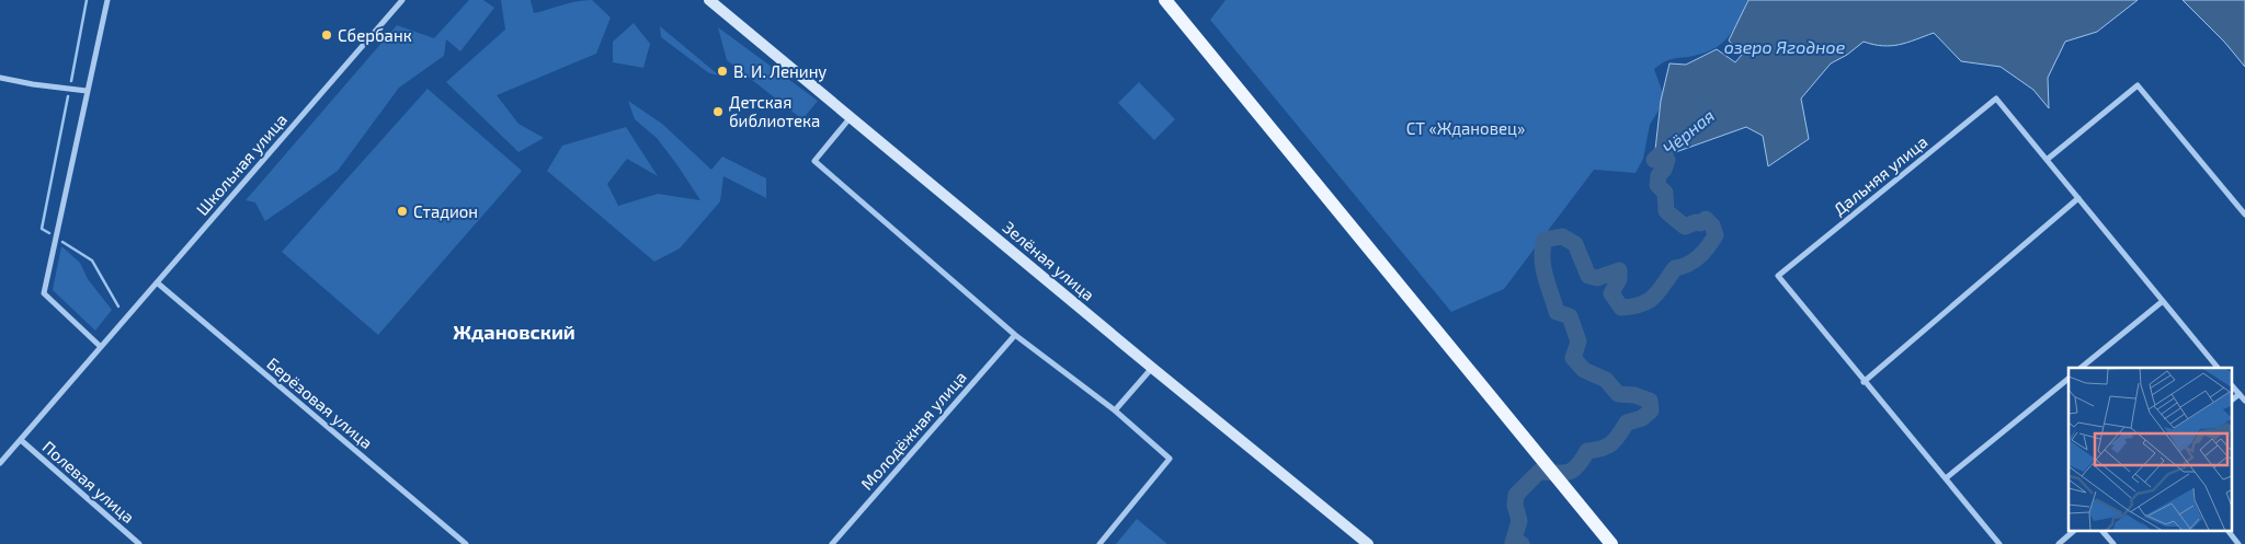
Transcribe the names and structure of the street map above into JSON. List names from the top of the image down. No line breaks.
{"streets":{"street":["Школьная улица","Дальняя улица","Зелёная улица","Берёзовая улица","Молодёжная улица","Полевая улица"]},"crossings":[["Школьная улица","Берёзовая улица"],["Школьная улица","Полевая улица"]],"districts":["Ждановский"],"water":["озеро Ягодное","Чёрная"],"parks":["СТ «Ждановец»"],"places":["Сбербанк","В. И. Ленину","Детская библиотека","Стадион"]}
